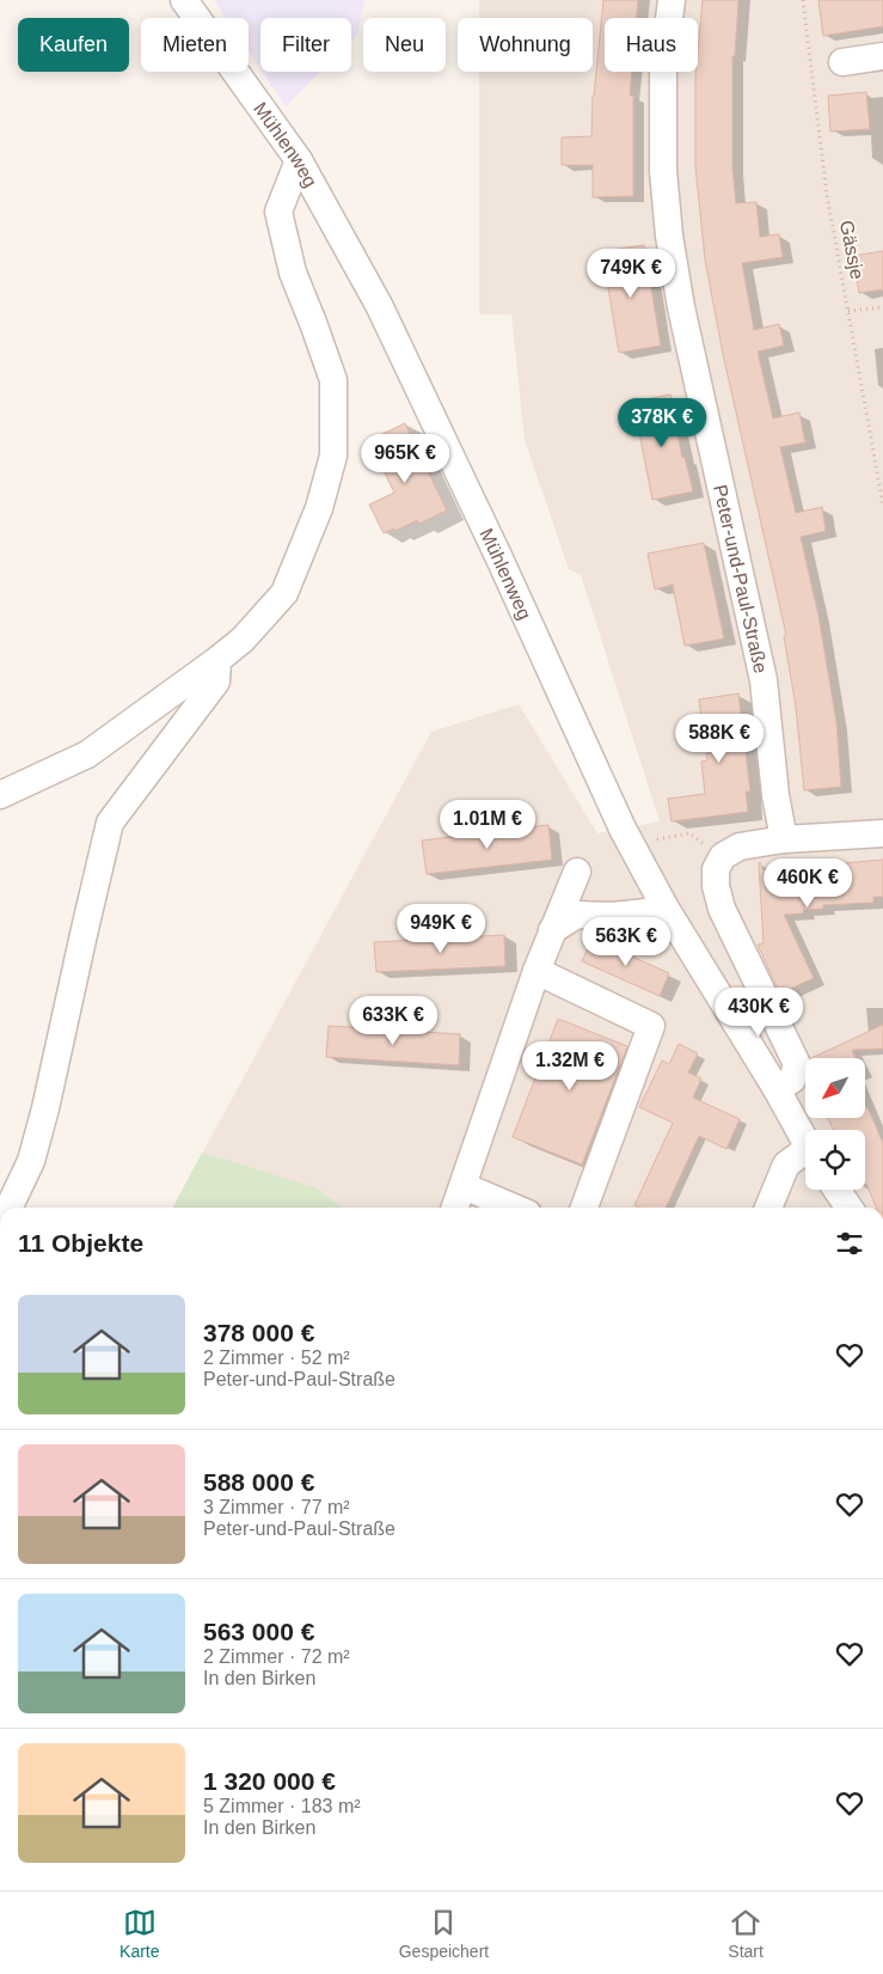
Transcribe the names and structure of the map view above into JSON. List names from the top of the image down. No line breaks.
{"streets":{"street":["Mühlenweg","Peter-und-Paul-Straße"],"path":["Gässje"]},"north":"bottom left","page":{"chip":["Kaufen","Mieten","Filter","Neu","Wohnung","Haus"],"price":["749K €","378K €","965K €","588K €","1.01M €","460K €","949K €","563K €","430K €","633K €","1.32M €"],"heading":"11 Objekte","list":[{"name":"378 000 €","note":"2 Zimmer · 52 m² · Peter-und-Paul-Straße"},{"name":"588 000 €","note":"3 Zimmer · 77 m² · Peter-und-Paul-Straße"},{"name":"563 000 €","note":"2 Zimmer · 72 m² · In den Birken"},{"name":"1 320 000 €","note":"5 Zimmer · 183 m² · In den Birken"}],"tabs":["Karte","Gespeichert","Start"]}}
